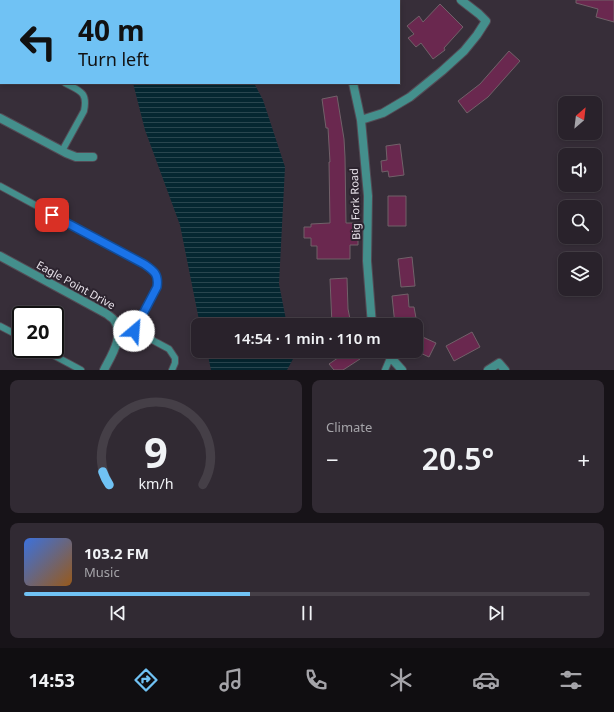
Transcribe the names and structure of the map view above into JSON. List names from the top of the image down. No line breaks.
{"streets":{"street":["Big Fork Road","Eagle Point Drive"]},"north":"top right","page":{"turn":["40 m","Turn left"],"limit":"20","trip":"14:54 · 1 min · 110 m","tile":"Climate","heat":["−","20.5°","+"],"song":["103.2 FM","Music"],"tabs":"14:53","gauge":["9","km/h"]}}
